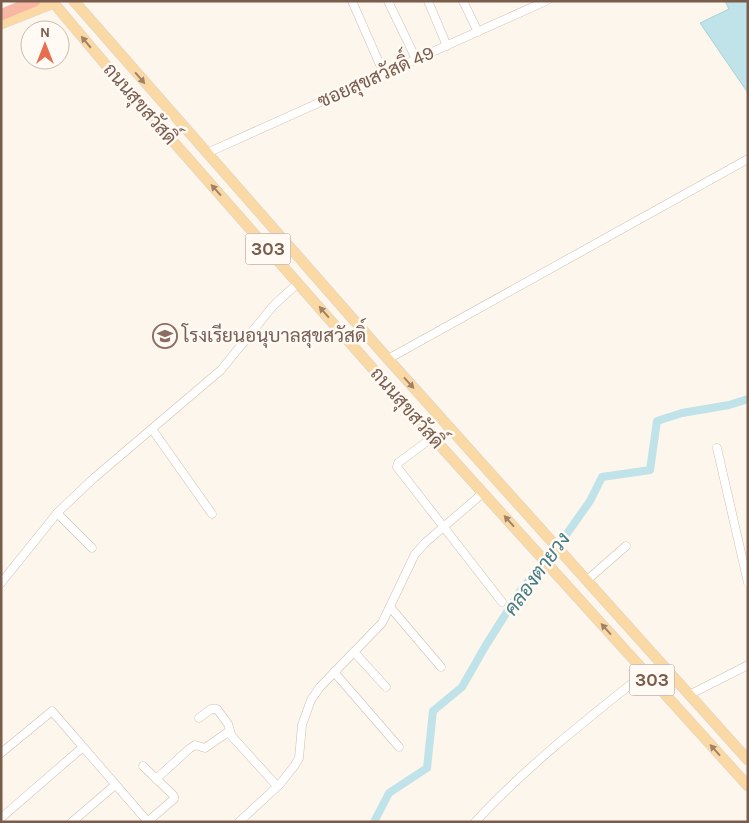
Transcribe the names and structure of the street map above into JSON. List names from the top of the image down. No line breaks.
{"streets":{"main road":["ถนนสุขสวัสดิ์","303"],"street":["ซอยสุขสวัสดิ์ 49"]},"crossings":[["ซอยสุขสวัสดิ์ 49","ถนนสุขสวัสดิ์"]],"water":["คลองตายวง"],"places":{"school or university":["โรงเรียนอนุบาลสุขสวัสดิ์"]},"north":"top"}
